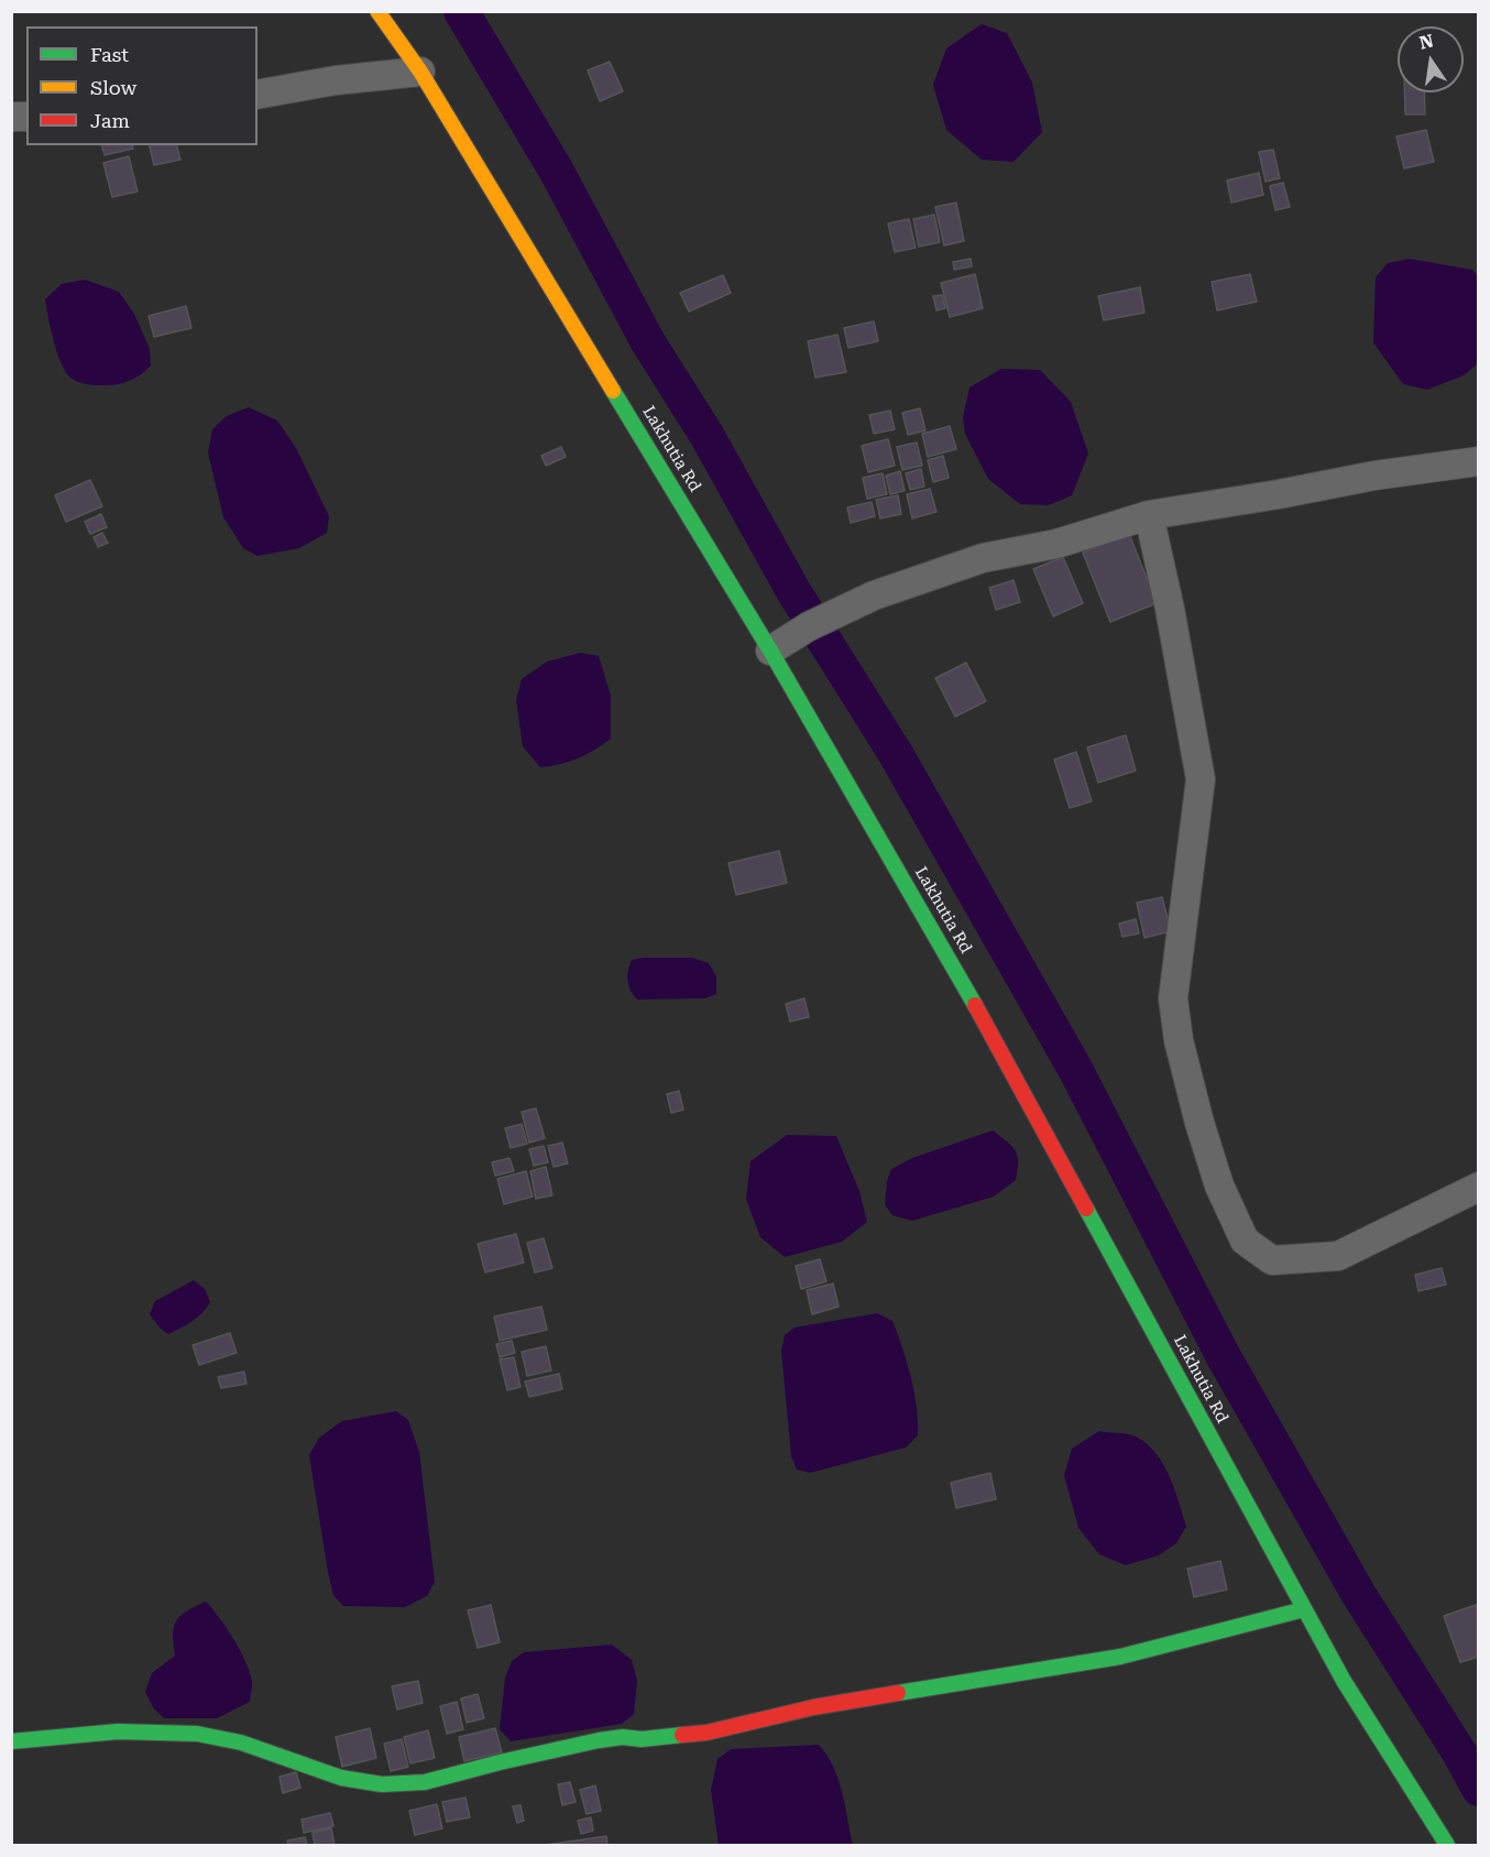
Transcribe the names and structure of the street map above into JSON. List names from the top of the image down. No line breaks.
{"streets":{"street":["Lakhutia Rd"]},"legend":["Fast","Slow","Jam"],"north":"top"}
